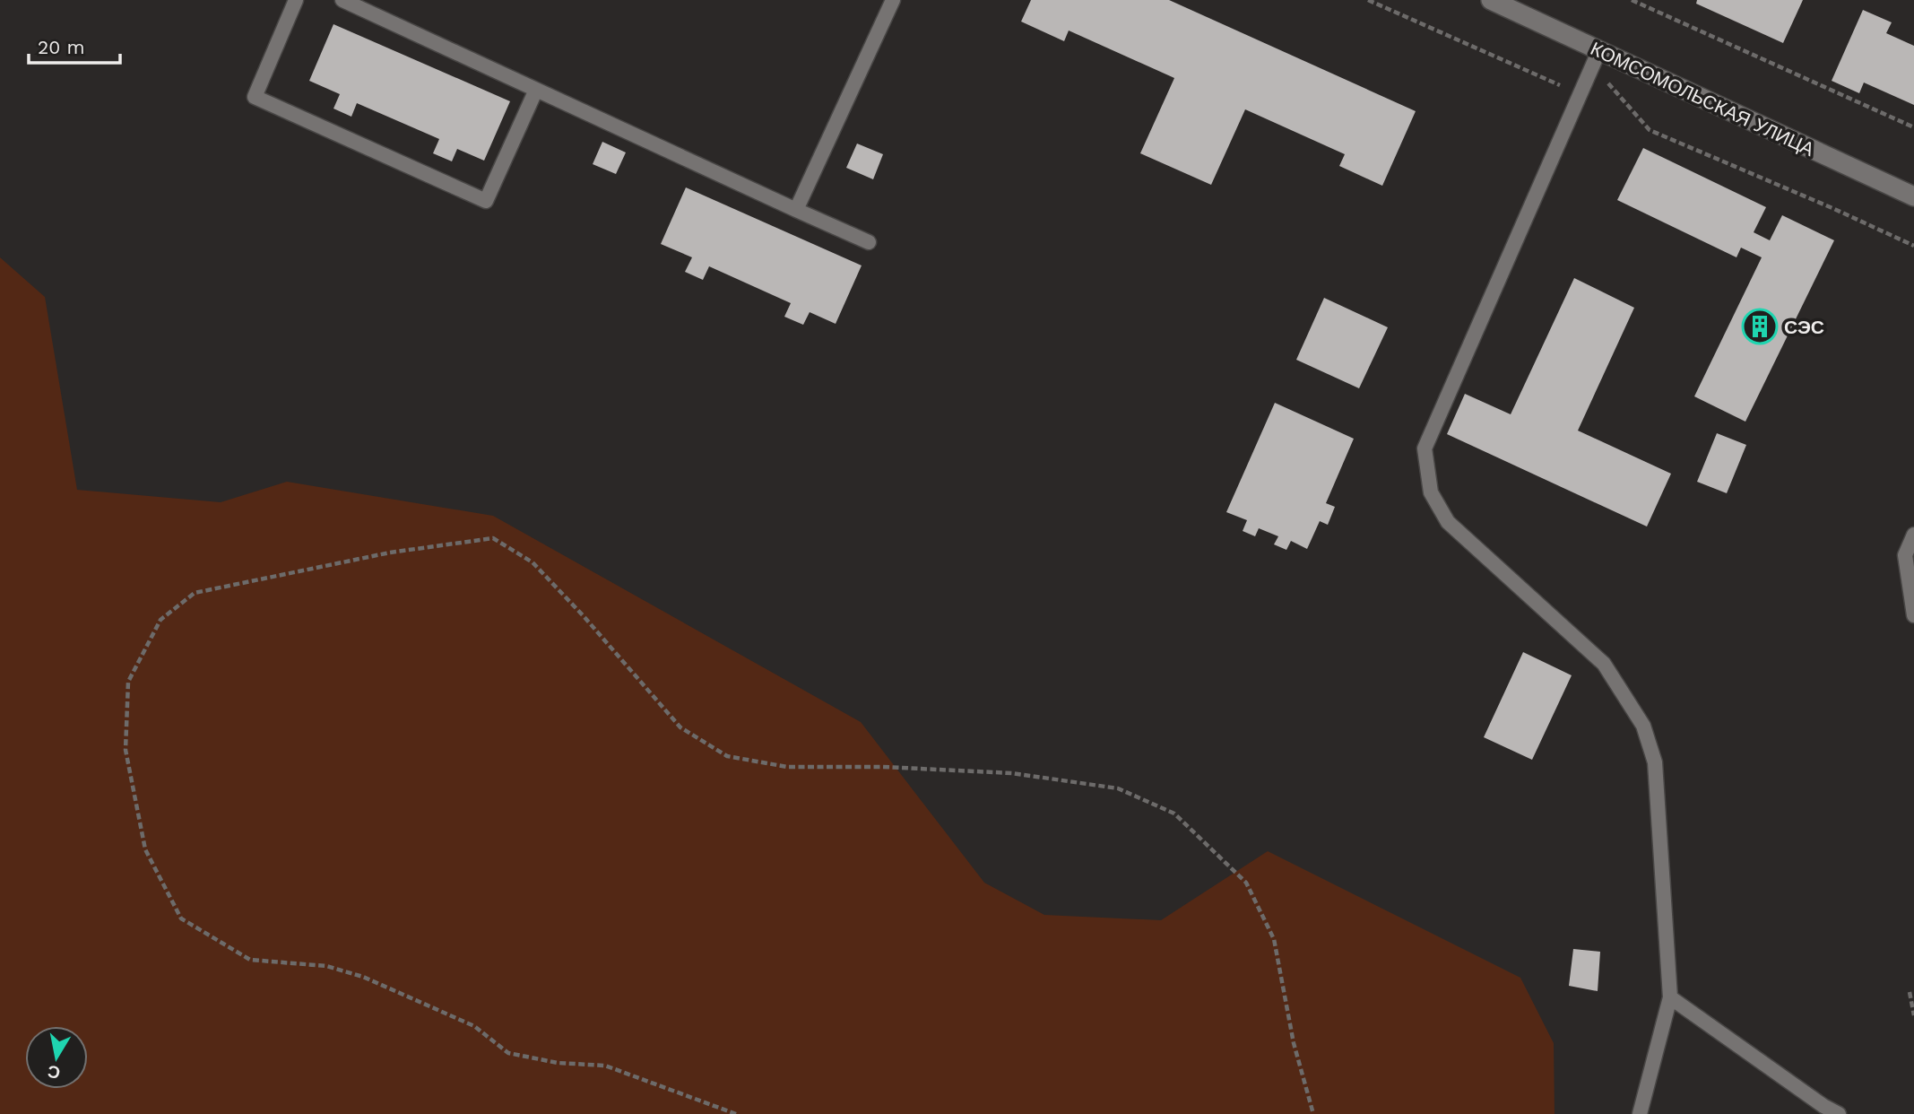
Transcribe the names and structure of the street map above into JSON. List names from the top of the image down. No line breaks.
{"streets":{"street":["КОМСОМОЛЬСКАЯ УЛИЦА"]},"places":{"building":["СЭС"]},"scale_bar":"20 m","north":"bottom"}
